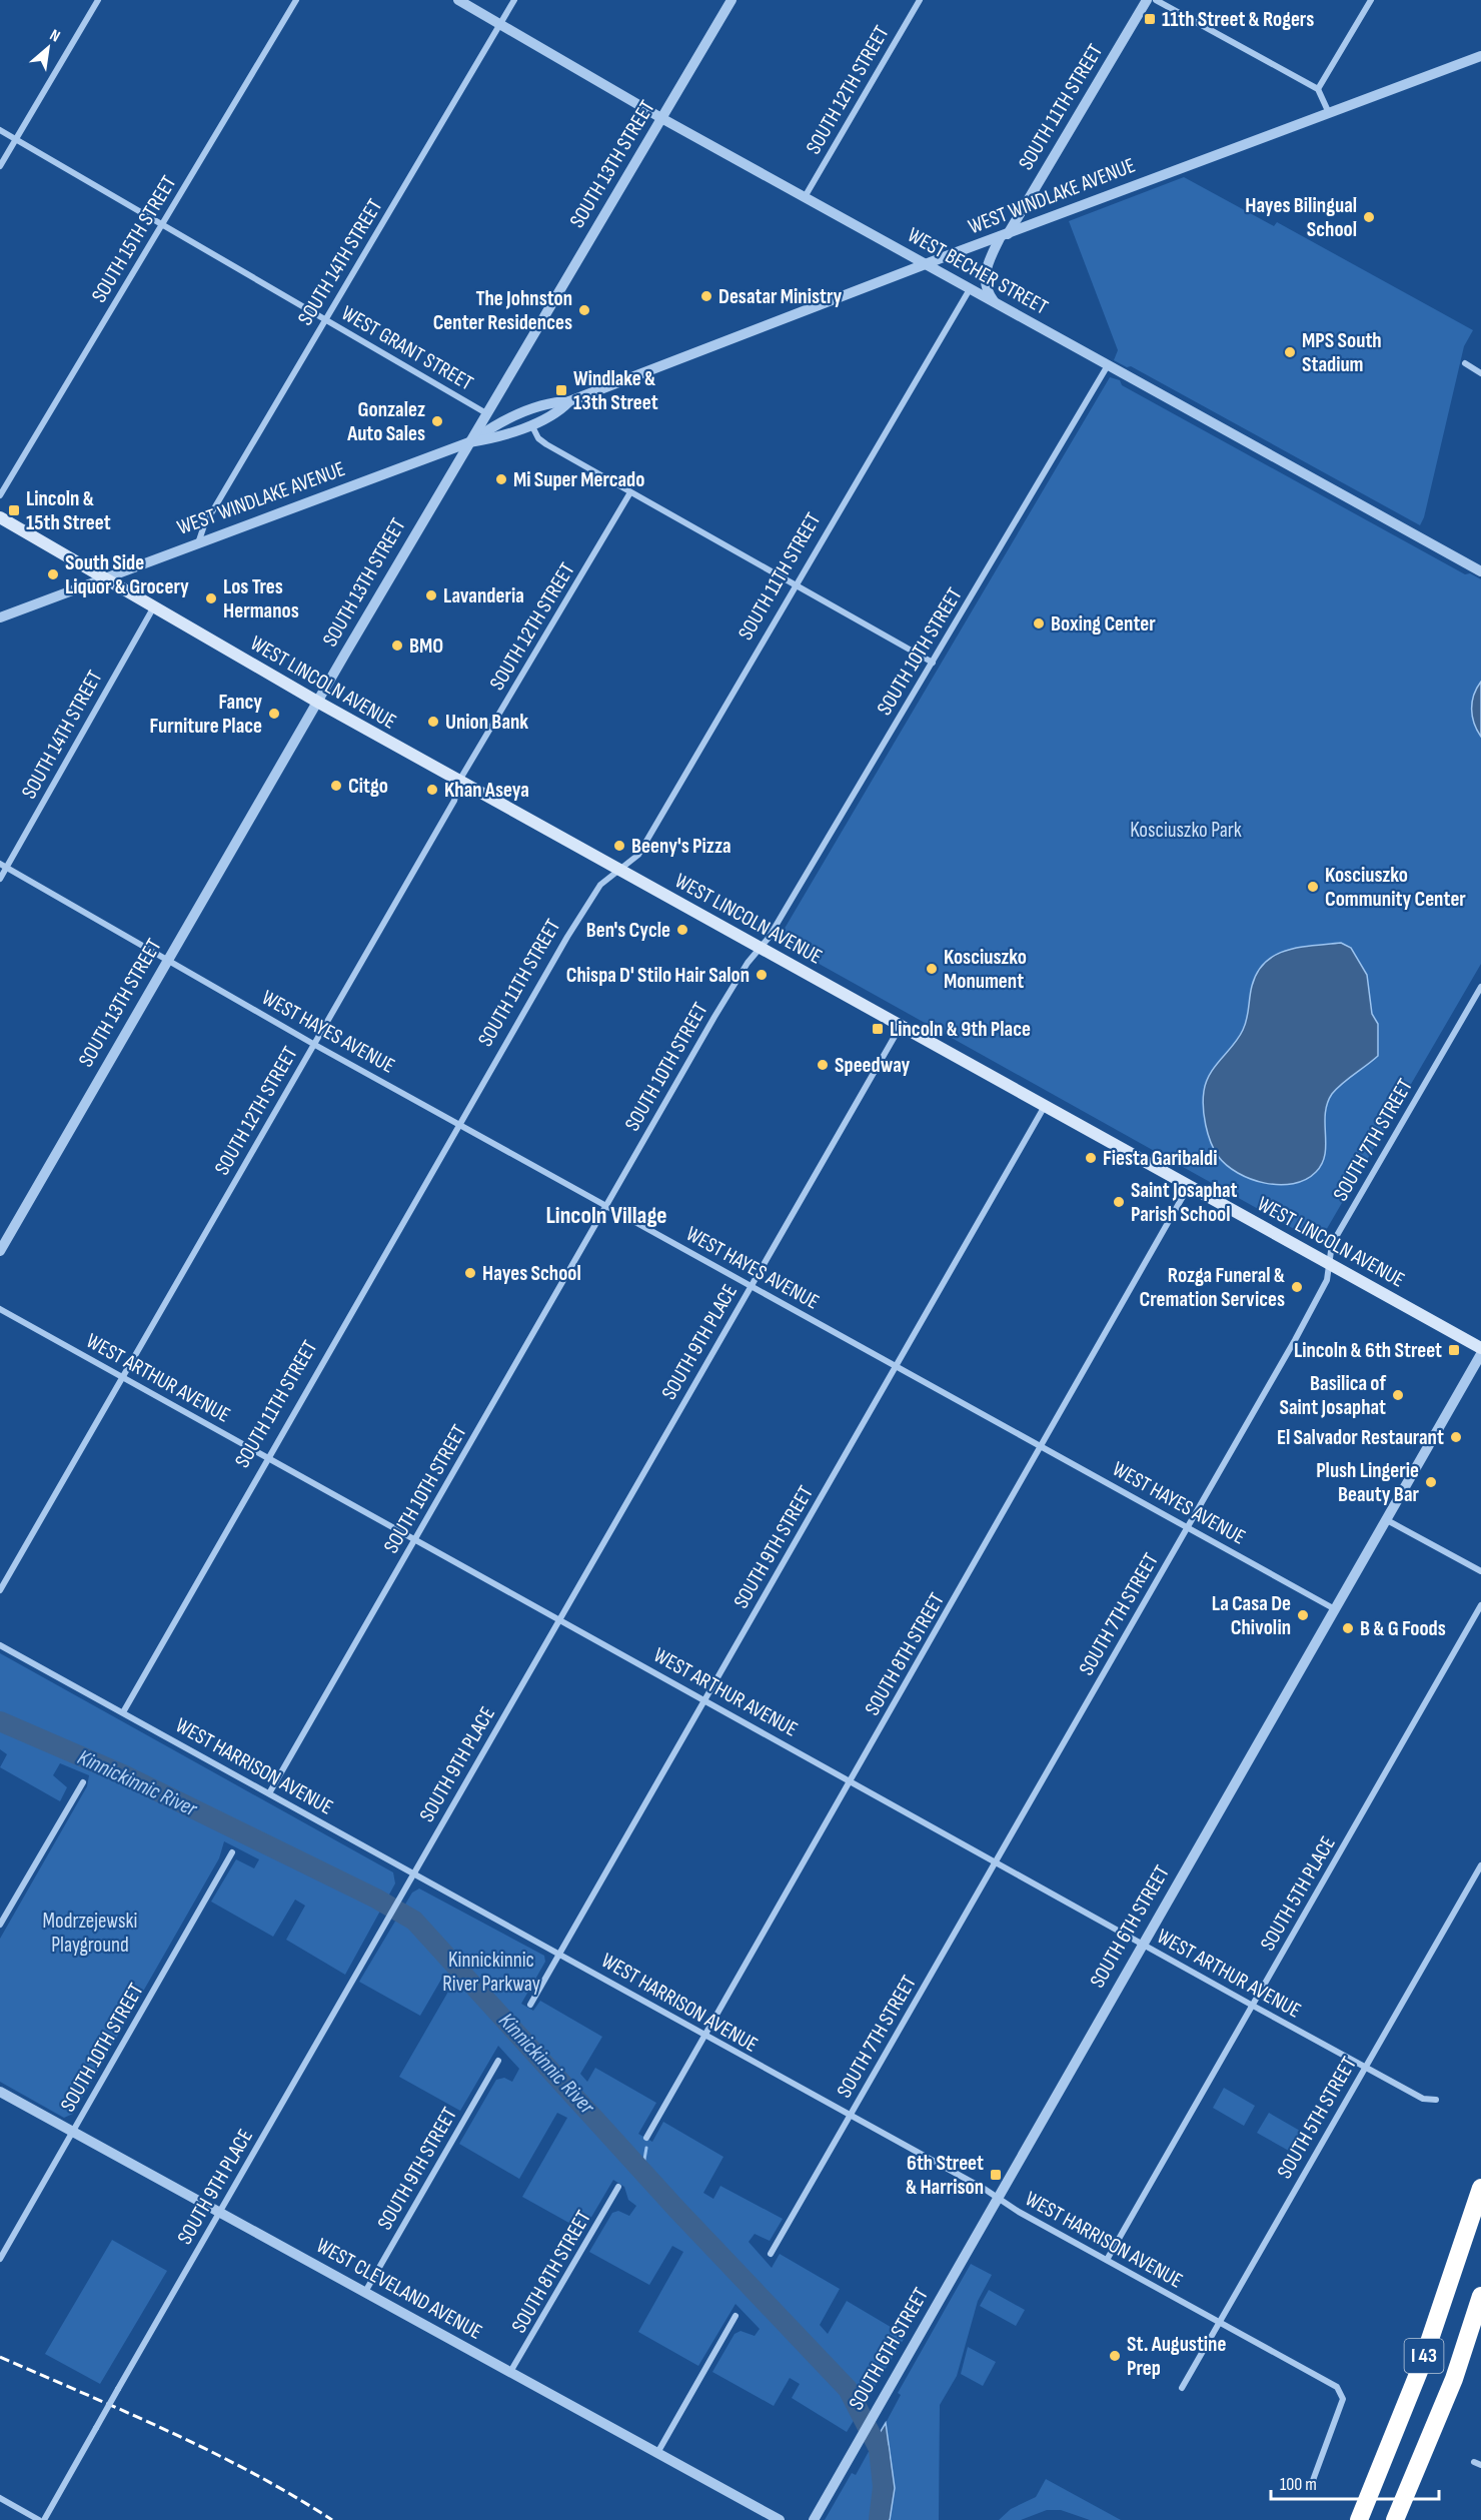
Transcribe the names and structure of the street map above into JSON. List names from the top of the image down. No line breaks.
{"streets":{"highway":["I 43"],"main road":["WEST LINCOLN AVENUE"],"street":["SOUTH 12TH STREET","SOUTH 11TH STREET","SOUTH 13TH STREET","WEST WINDLAKE AVENUE","SOUTH 15TH STREET","SOUTH 14TH STREET","WEST BECHER STREET","WEST GRANT STREET","SOUTH 10TH STREET","WEST HAYES AVENUE","SOUTH 7TH STREET","SOUTH 9TH PLACE","WEST ARTHUR AVENUE","SOUTH 9TH STREET","SOUTH 8TH STREET","WEST HARRISON AVENUE","SOUTH 5TH PLACE","SOUTH 6TH STREET","SOUTH 5TH STREET","WEST CLEVELAND AVENUE"]},"crossings":[["SOUTH 12TH STREET","WEST BECHER STREET"],["SOUTH 12TH STREET","WEST LINCOLN AVENUE"],["SOUTH 12TH STREET","WEST HAYES AVENUE"],["SOUTH 12TH STREET","WEST ARTHUR AVENUE"],["SOUTH 11TH STREET","WEST WINDLAKE AVENUE"],["SOUTH 11TH STREET","WEST BECHER STREET"],["SOUTH 11TH STREET","WEST LINCOLN AVENUE"],["SOUTH 11TH STREET","WEST HAYES AVENUE"],["SOUTH 11TH STREET","WEST ARTHUR AVENUE"],["SOUTH 11TH STREET","WEST HARRISON AVENUE"],["SOUTH 13TH STREET","WEST WINDLAKE AVENUE"],["SOUTH 13TH STREET","WEST BECHER STREET"],["SOUTH 13TH STREET","WEST GRANT STREET"],["SOUTH 13TH STREET","WEST LINCOLN AVENUE"],["SOUTH 13TH STREET","WEST HAYES AVENUE"],["WEST WINDLAKE AVENUE","SOUTH 14TH STREET"],["WEST WINDLAKE AVENUE","WEST BECHER STREET"],["WEST WINDLAKE AVENUE","WEST LINCOLN AVENUE"],["SOUTH 15TH STREET","WEST GRANT STREET"],["SOUTH 14TH STREET","WEST BECHER STREET"],["SOUTH 14TH STREET","WEST GRANT STREET"],["SOUTH 14TH STREET","WEST LINCOLN AVENUE"],["SOUTH 14TH STREET","WEST HAYES AVENUE"],["WEST BECHER STREET","SOUTH 10TH STREET"],["SOUTH 10TH STREET","WEST LINCOLN AVENUE"],["SOUTH 10TH STREET","WEST HAYES AVENUE"],["SOUTH 10TH STREET","WEST ARTHUR AVENUE"],["SOUTH 10TH STREET","WEST HARRISON AVENUE"],["SOUTH 10TH STREET","WEST CLEVELAND AVENUE"],["WEST LINCOLN AVENUE","SOUTH 7TH STREET"],["WEST LINCOLN AVENUE","SOUTH 9TH PLACE"],["WEST LINCOLN AVENUE","SOUTH 9TH STREET"],["WEST LINCOLN AVENUE","SOUTH 8TH STREET"],["WEST HAYES AVENUE","SOUTH 7TH STREET"],["WEST HAYES AVENUE","SOUTH 9TH PLACE"],["WEST HAYES AVENUE","SOUTH 9TH STREET"],["WEST HAYES AVENUE","SOUTH 8TH STREET"],["WEST HAYES AVENUE","SOUTH 6TH STREET"],["SOUTH 7TH STREET","WEST ARTHUR AVENUE"],["SOUTH 7TH STREET","WEST HARRISON AVENUE"],["SOUTH 9TH PLACE","WEST ARTHUR AVENUE"],["SOUTH 9TH PLACE","WEST HARRISON AVENUE"],["SOUTH 9TH PLACE","WEST CLEVELAND AVENUE"],["WEST ARTHUR AVENUE","SOUTH 9TH STREET"],["WEST ARTHUR AVENUE","SOUTH 8TH STREET"],["WEST ARTHUR AVENUE","SOUTH 5TH PLACE"],["WEST ARTHUR AVENUE","SOUTH 6TH STREET"],["WEST ARTHUR AVENUE","SOUTH 5TH STREET"],["SOUTH 9TH STREET","WEST HARRISON AVENUE"],["SOUTH 9TH STREET","WEST CLEVELAND AVENUE"],["SOUTH 8TH STREET","WEST HARRISON AVENUE"],["SOUTH 8TH STREET","WEST CLEVELAND AVENUE"],["WEST HARRISON AVENUE","SOUTH 5TH PLACE"],["WEST HARRISON AVENUE","SOUTH 6TH STREET"],["WEST HARRISON AVENUE","SOUTH 5TH STREET"]],"districts":["Lincoln Village"],"water":["Kinnickinnic River"],"parks":["Kosciuszko Park","Modrzejewski Playground","Kinnickinnic River Parkway"],"places":{"transit":["11th Street & Rogers","Windlake & 13th Street","Lincoln & 15th Street","Lincoln & 9th Place","Lincoln & 6th Street","6th Street & Harrison"],"other":["Hayes Bilingual School","Desatar Ministry","The Johnston Center Residences","MPS South Stadium","Gonzalez Auto Sales","Mi Super Mercado","South Side Liquor & Grocery","Lavanderia","Los Tres Hermanos","Boxing Center","BMO","Fancy Furniture Place","Union Bank","Citgo","Khan Aseya","Beeny's Pizza","Kosciuszko Community Center","Ben's Cycle","Kosciuszko Monument","Chispa D' Stilo Hair Salon","Speedway","Fiesta Garibaldi","Saint Josaphat Parish School","Hayes School","Rozga Funeral & Cremation Services","Basilica of Saint Josaphat","El Salvador Restaurant","Plush Lingerie Beauty Bar","La Casa De Chivolin","B & G Foods","St. Augustine Prep"]},"scale_bar":"100 m","north":"top right"}
